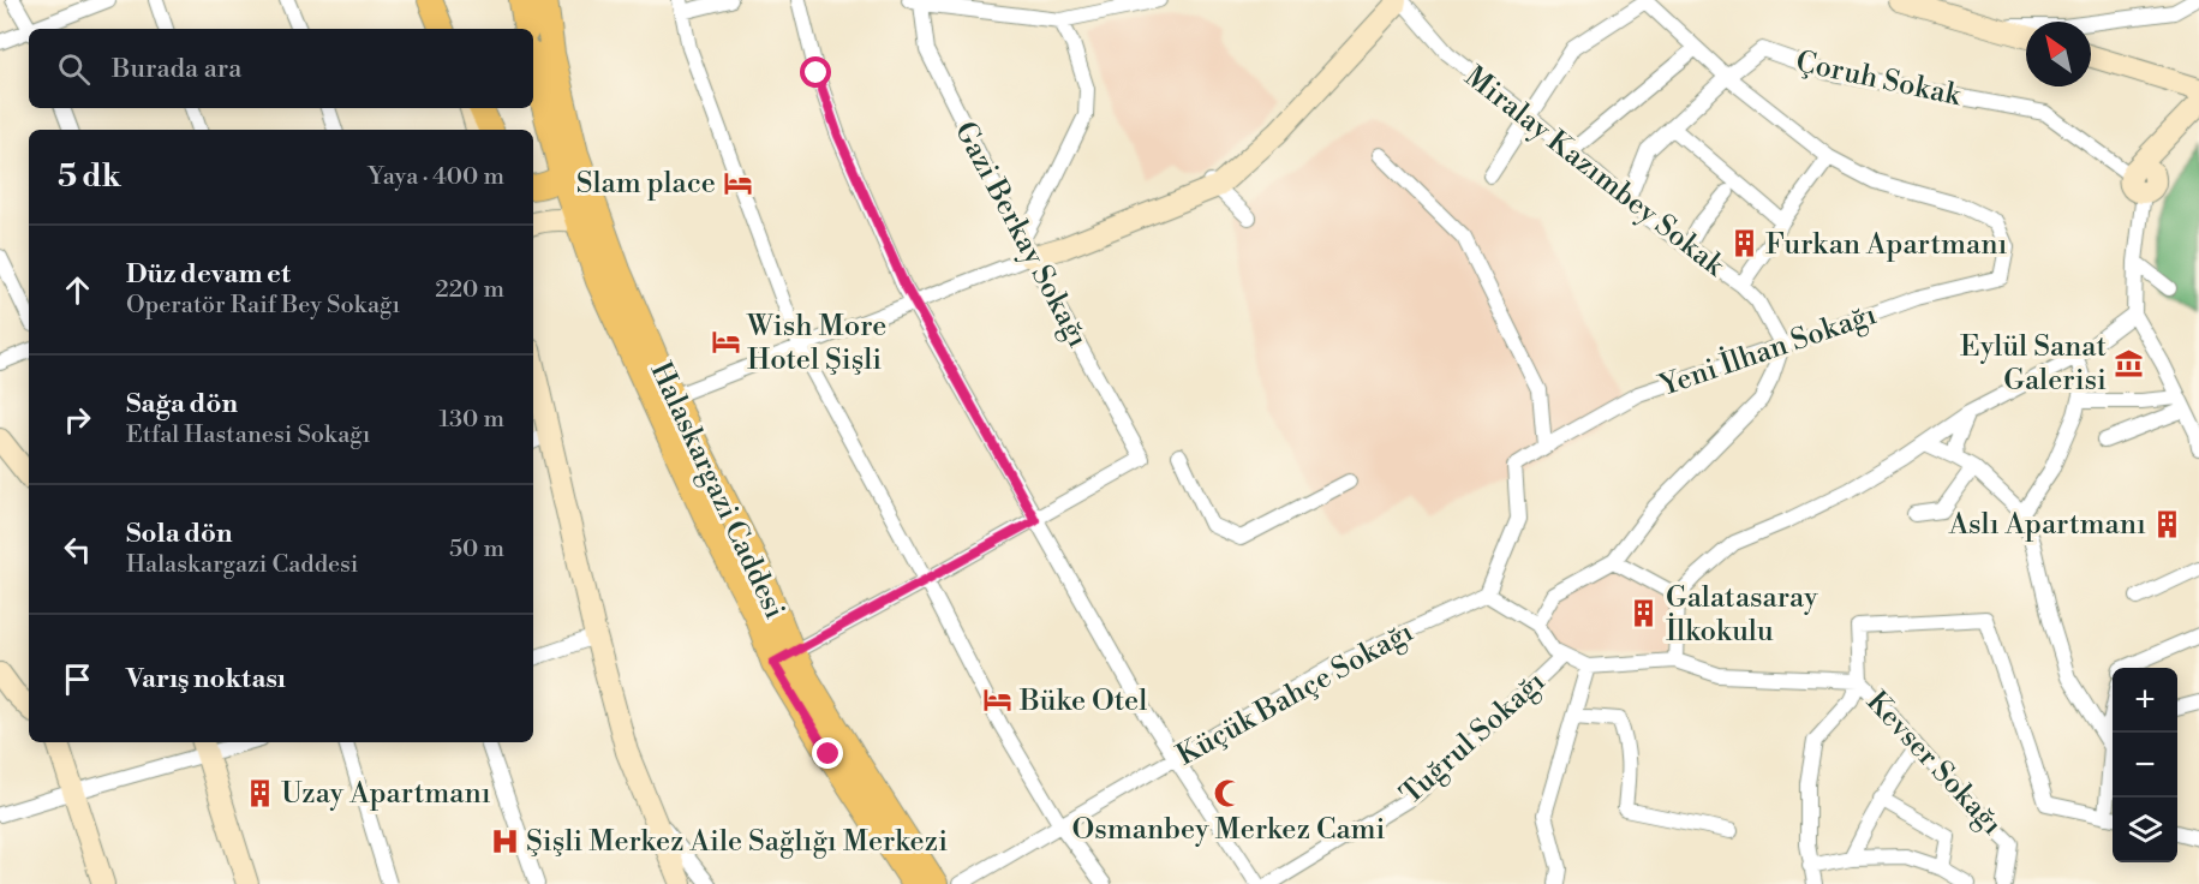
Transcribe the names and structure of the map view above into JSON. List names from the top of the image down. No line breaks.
{"streets":{"main road":["Halaskargazi Caddesi"],"street":["Çoruh Sokak","Miralay Kazımbey Sokak","Gazi Berkay Sokağı","Yeni İlhan Sokağı","Küçük Bahçe Sokağı","Tuğrul Sokağı","Kevser Sokağı"]},"crossings":[["Miralay Kazımbey Sokak","Yeni İlhan Sokağı"],["Tuğrul Sokağı","Kevser Sokağı"]],"places":{"hotel":["Slam place","Wish More Hotel Şişli","Büke Otel"],"building":["Furkan Apartmanı","Aslı Apartmanı","Galatasaray İlkokulu","Uzay Apartmanı"],"museum":["Eylül Sanat Galerisi"],"mosque":["Osmanbey Merkez Cami"],"hospital":["Şişli Merkez Aile Sağlığı Merkezi"]},"north":"top left","page":{"search":"Burada ara","heading":["5 dk","Yaya · 400 m"],"list":[["Düz devam et","Operatör Raif Bey Sokağı","220 m"],["Sağa dön","Etfal Hastanesi Sokağı","130 m"],["Sola dön","Halaskargazi Caddesi","50 m"],"Varış noktası"],"map_buttons":["+","−"]}}
